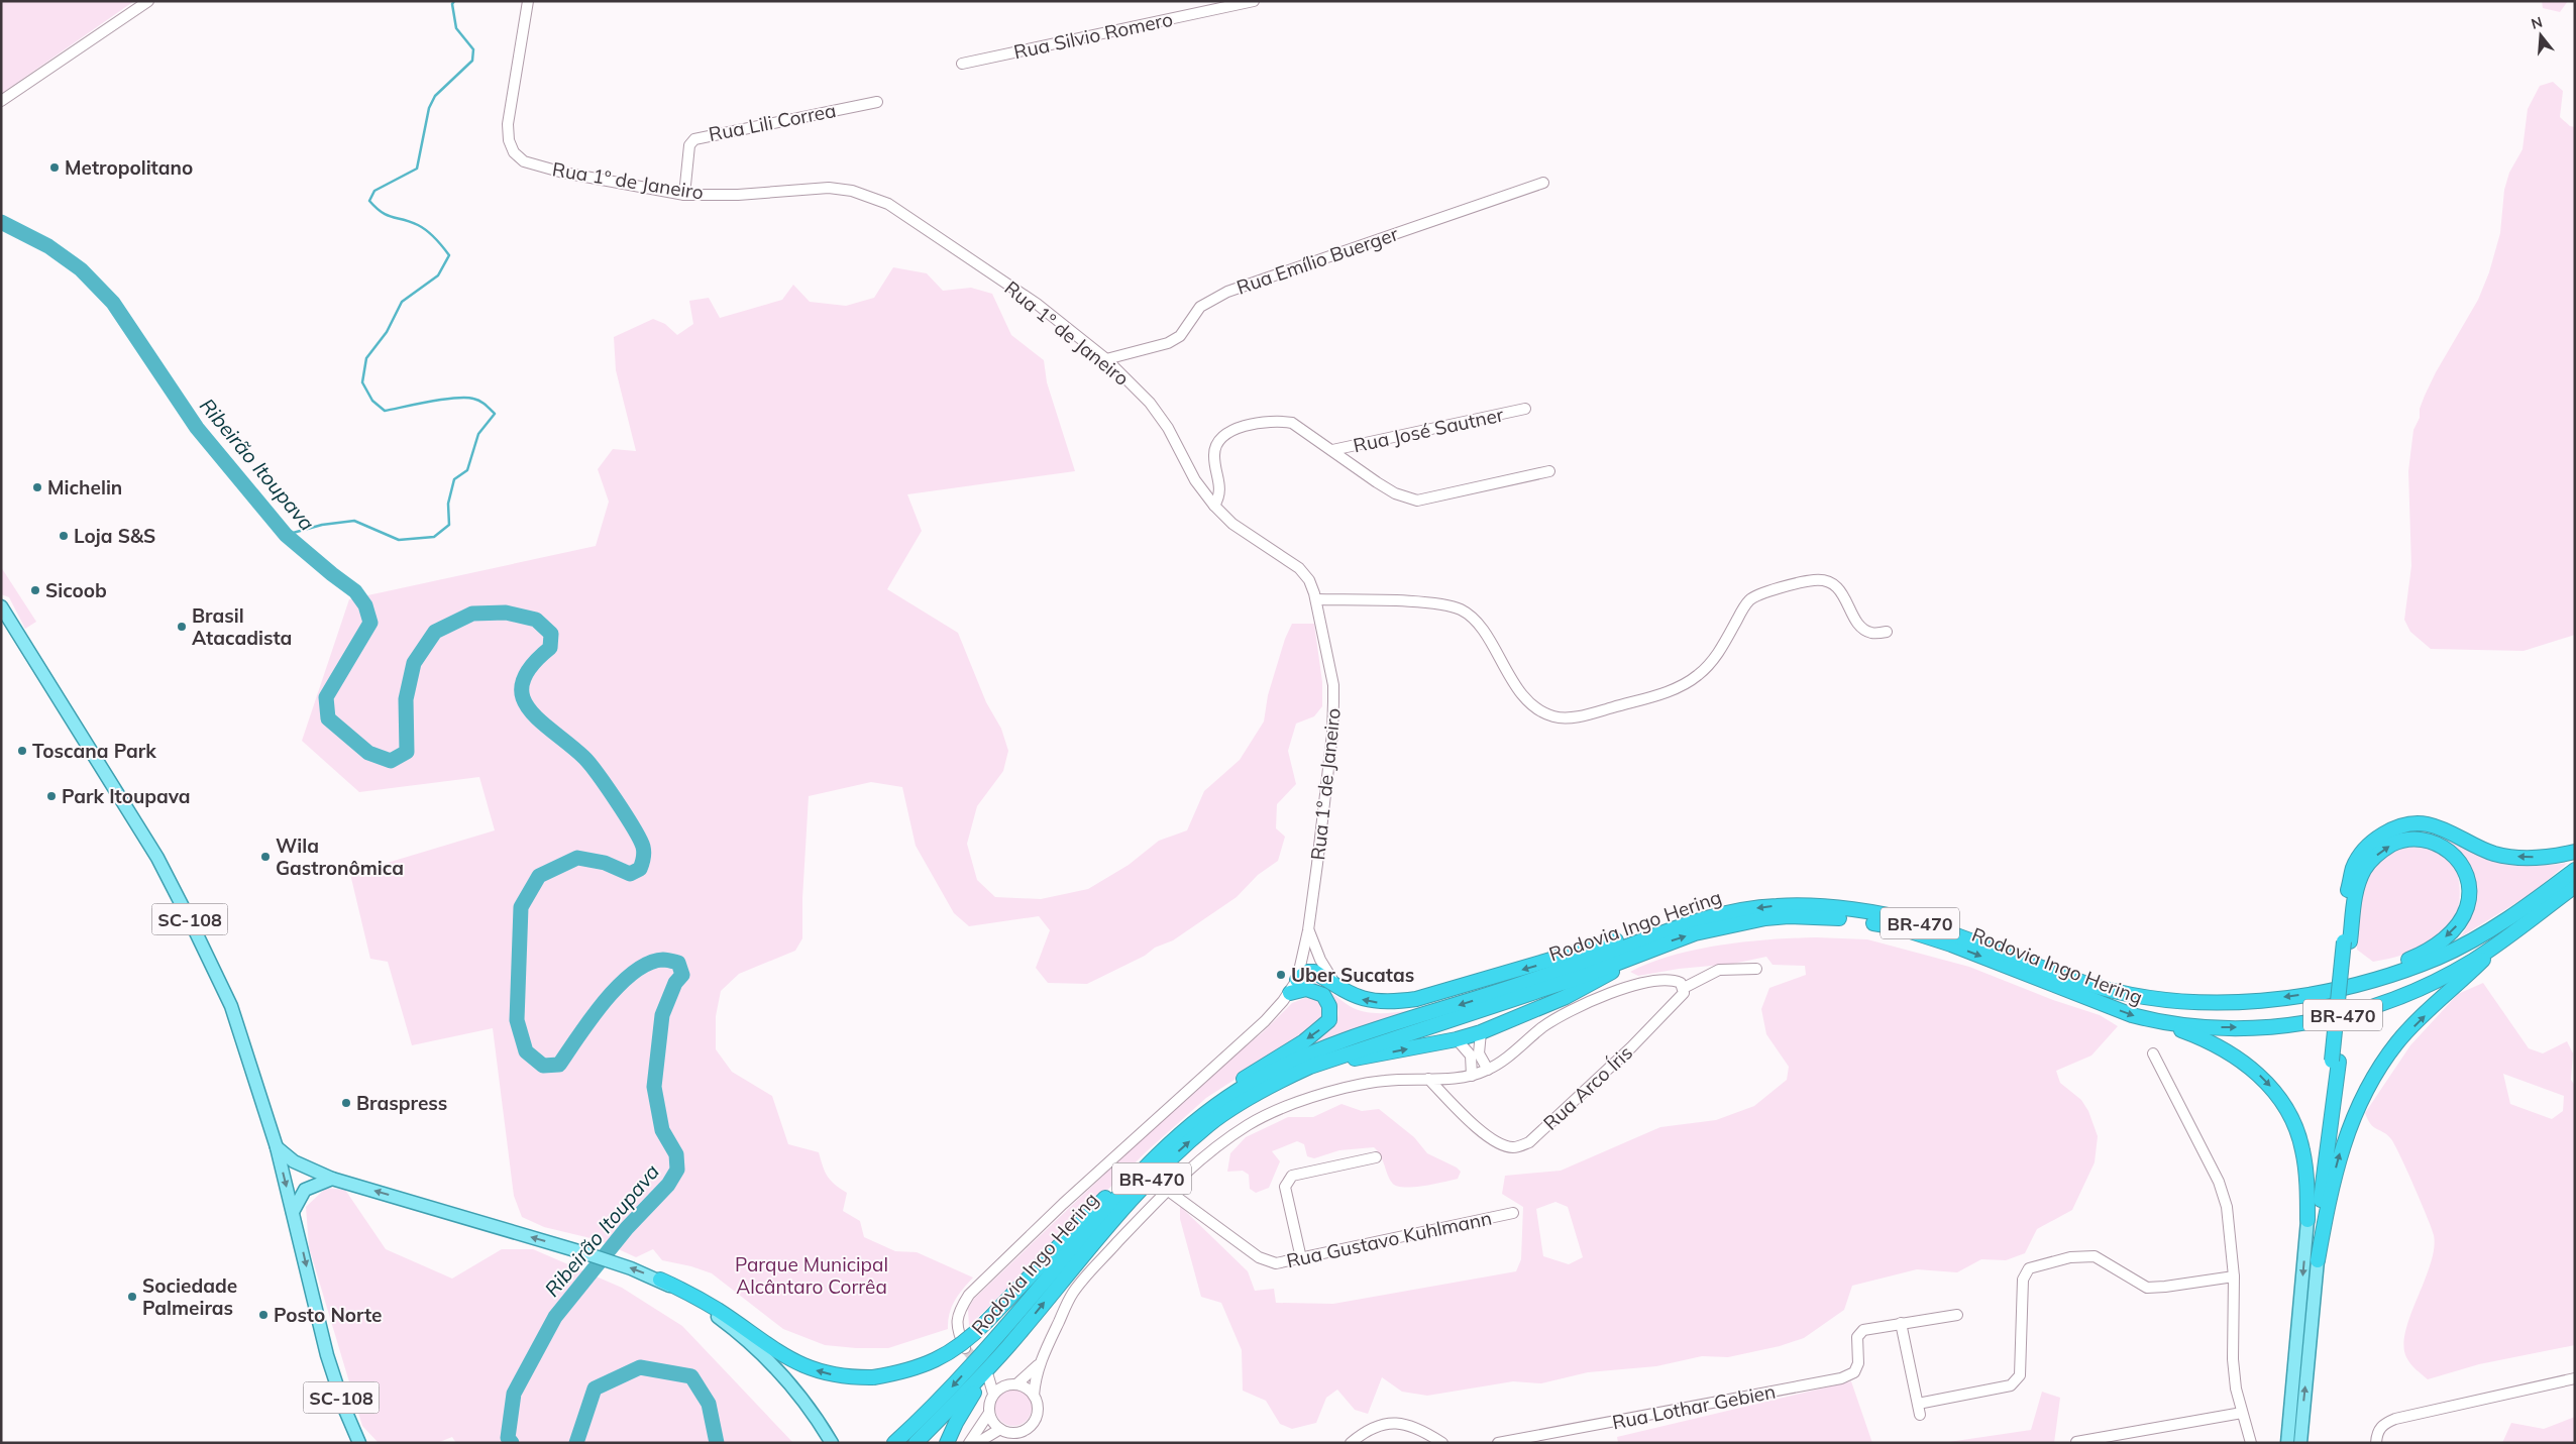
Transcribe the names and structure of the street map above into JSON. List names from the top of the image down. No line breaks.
{"streets":{"highway":["BR-470","Rodovia Ingo Hering"],"main road":["SC-108"],"street":["Rua Silvio Romero","Rua Lili Correa","Rua 1º de Janeiro","Rua Emílio Buerger","Rua José Sautner","Rua Arco Íris","Rua Gustavo Kuhlmann","Rua Lothar Gebien"]},"crossings":[["Rua Lili Correa","Rua 1º de Janeiro"],["Rua 1º de Janeiro","Rua Emílio Buerger"]],"water":["Ribeirão Itoupava"],"parks":["Parque Municipal Alcântaro Corrêa"],"places":["Metropolitano","Michelin","Loja S&S","Sicoob","Brasil Atacadista","Toscana Park","Park Itoupava","Wila Gastronômica","Uber Sucatas","Braspress","Sociedade Palmeiras","Posto Norte"],"north":"top"}
